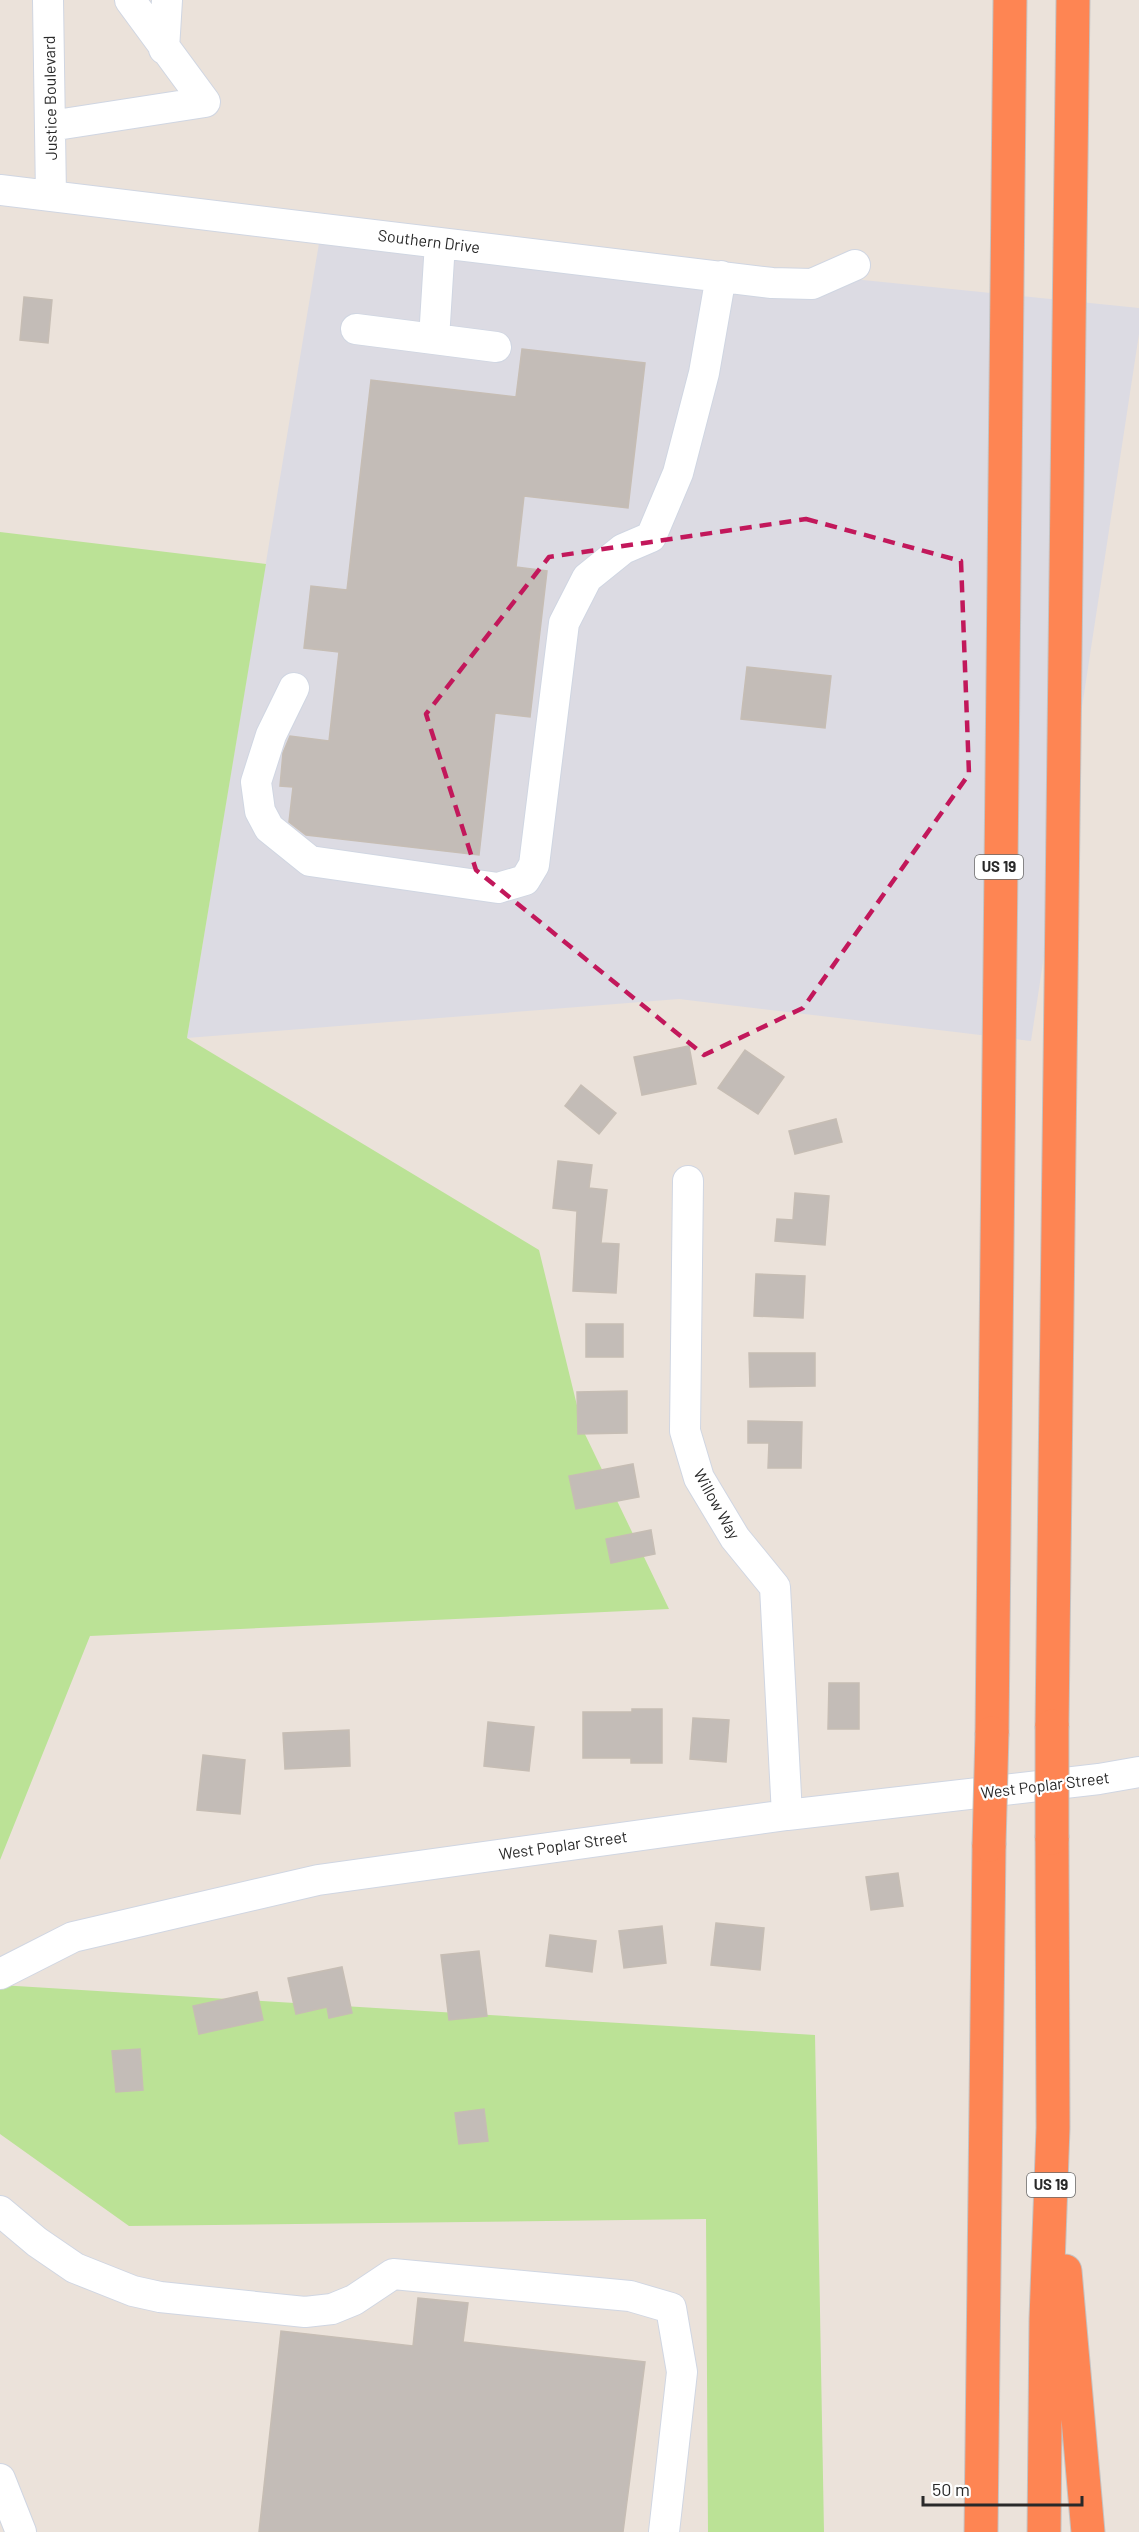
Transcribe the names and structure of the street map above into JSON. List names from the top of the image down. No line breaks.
{"streets":{"highway":["US 19"],"street":["Justice Boulevard","Southern Drive","Willow Way","West Poplar Street"]},"crossings":[["Justice Boulevard","Southern Drive"],["Willow Way","West Poplar Street"]],"scale_bar":"50 m"}
